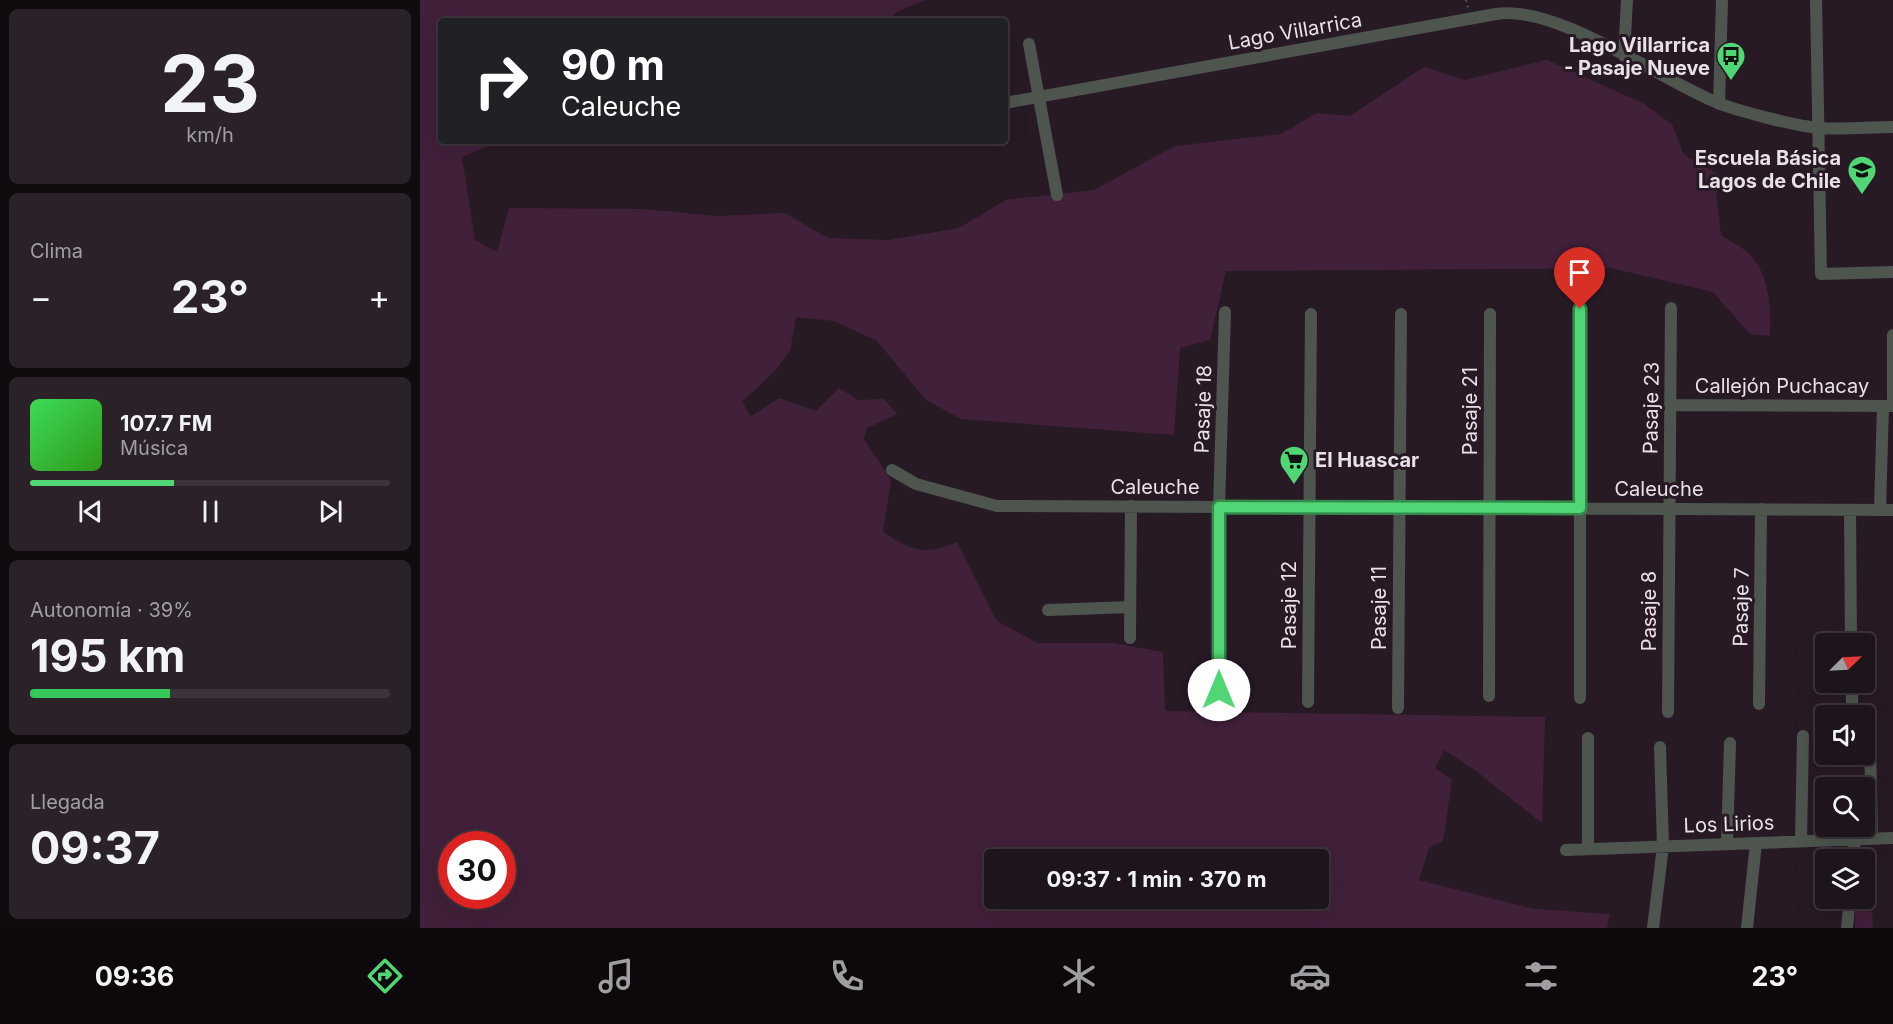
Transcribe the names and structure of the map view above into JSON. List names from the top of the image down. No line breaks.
{"streets":{"street":["Lago Villarrica","Callejón Puchacay","Pasaje 23","Pasaje 18","Pasaje 21","Caleuche","Pasaje 12","Pasaje 7","Pasaje 11","Pasaje 8","Los Lirios"]},"crossings":[["Callejón Puchacay","Pasaje 23"],["Pasaje 23","Caleuche"],["Pasaje 23","Pasaje 8"],["Pasaje 18","Caleuche"],["Pasaje 21","Caleuche"],["Caleuche","Pasaje 12"],["Caleuche","Pasaje 7"],["Caleuche","Pasaje 11"],["Caleuche","Pasaje 8"]],"places":{"bus stop":["Lago Villarrica - Pasaje Nueve"],"school or university":["Escuela Básica Lagos de Chile"],"supermarket":["El Huascar"]},"north":"top right","page":{"tile":[["23","km/h"],"Clima",["Autonomía · 39%","195 km"],["Llegada","09:37"]],"turn":["90 m","Caleuche"],"heat":["−","23°","+"],"song":["107.7 FM","Música"],"limit":"30","trip":"09:37 · 1 min · 370 m","tabs":["09:36","23°"]}}
